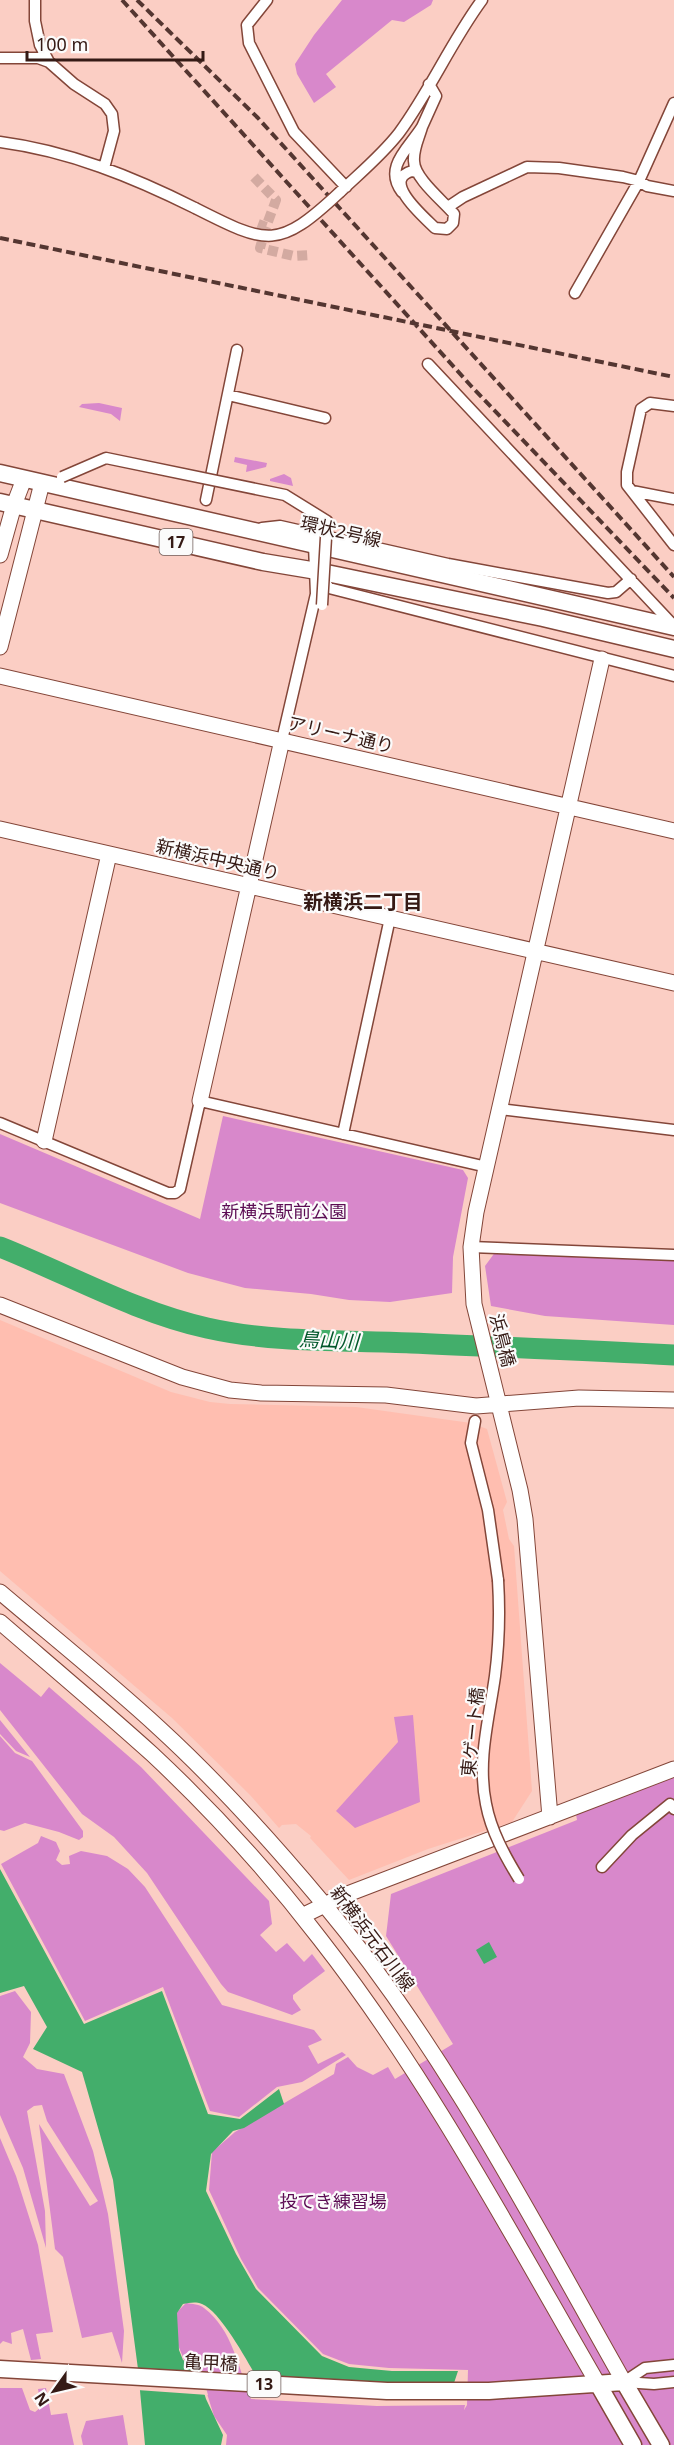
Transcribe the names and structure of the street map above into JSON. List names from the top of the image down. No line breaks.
{"streets":{"main road":["環状2号線","17","亀甲橋","13"],"street":["アリーナ通り","新横浜中央通り","浜鳥橋","東ゲート橋","新横浜元石川線"]},"crossings":[["アリーナ通り","浜鳥橋"],["新横浜中央通り","浜鳥橋"],["新横浜元石川線","13"],["亀甲橋","13"]],"districts":["新横浜二丁目"],"water":["鳥山川"],"parks":["新横浜駅前公園","投てき練習場"],"scale_bar":"100 m","north":"bottom left"}
